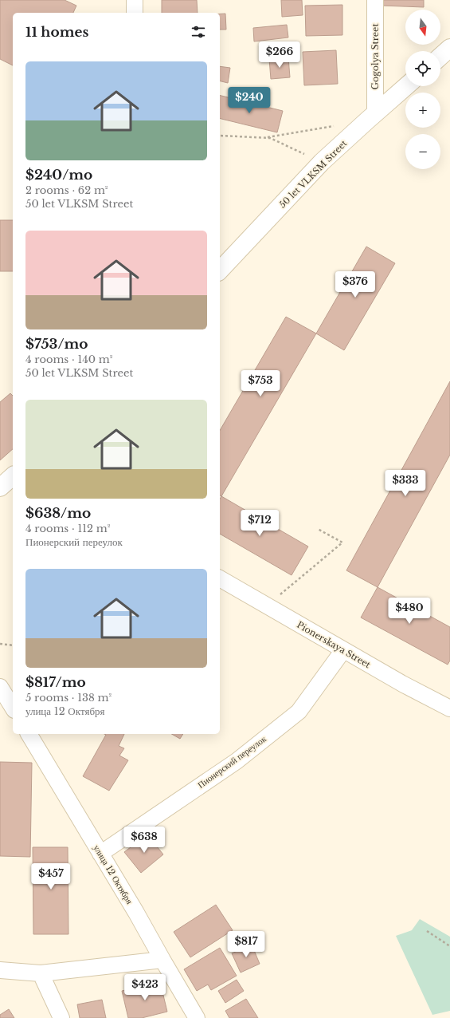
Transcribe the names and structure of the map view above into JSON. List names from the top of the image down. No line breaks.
{"streets":{"street":["Gogolya Street","50 let VLKSM Street","Pionerskaya Street","Пионерский переулок","улица 12 Октября"]},"crossings":[["Gogolya Street","50 let VLKSM Street"],["Pionerskaya Street","Пионерский переулок"],["Пионерский переулок","улица 12 Октября"]],"north":"bottom","page":{"map_buttons":["+","−"],"heading":"11 homes","price":["$266","$240","$376","$753","$333","$712","$480","$638","$457","$817","$423"],"list":[{"name":"$240/mo","note":"2 rooms · 62 m² · 50 let VLKSM Street"},{"name":"$753/mo","note":"4 rooms · 140 m² · 50 let VLKSM Street"},{"name":"$638/mo","note":"4 rooms · 112 m² · Пионерский переулок"},{"name":"$817/mo","note":"5 rooms · 138 m² · улица 12 Октября"}]}}
